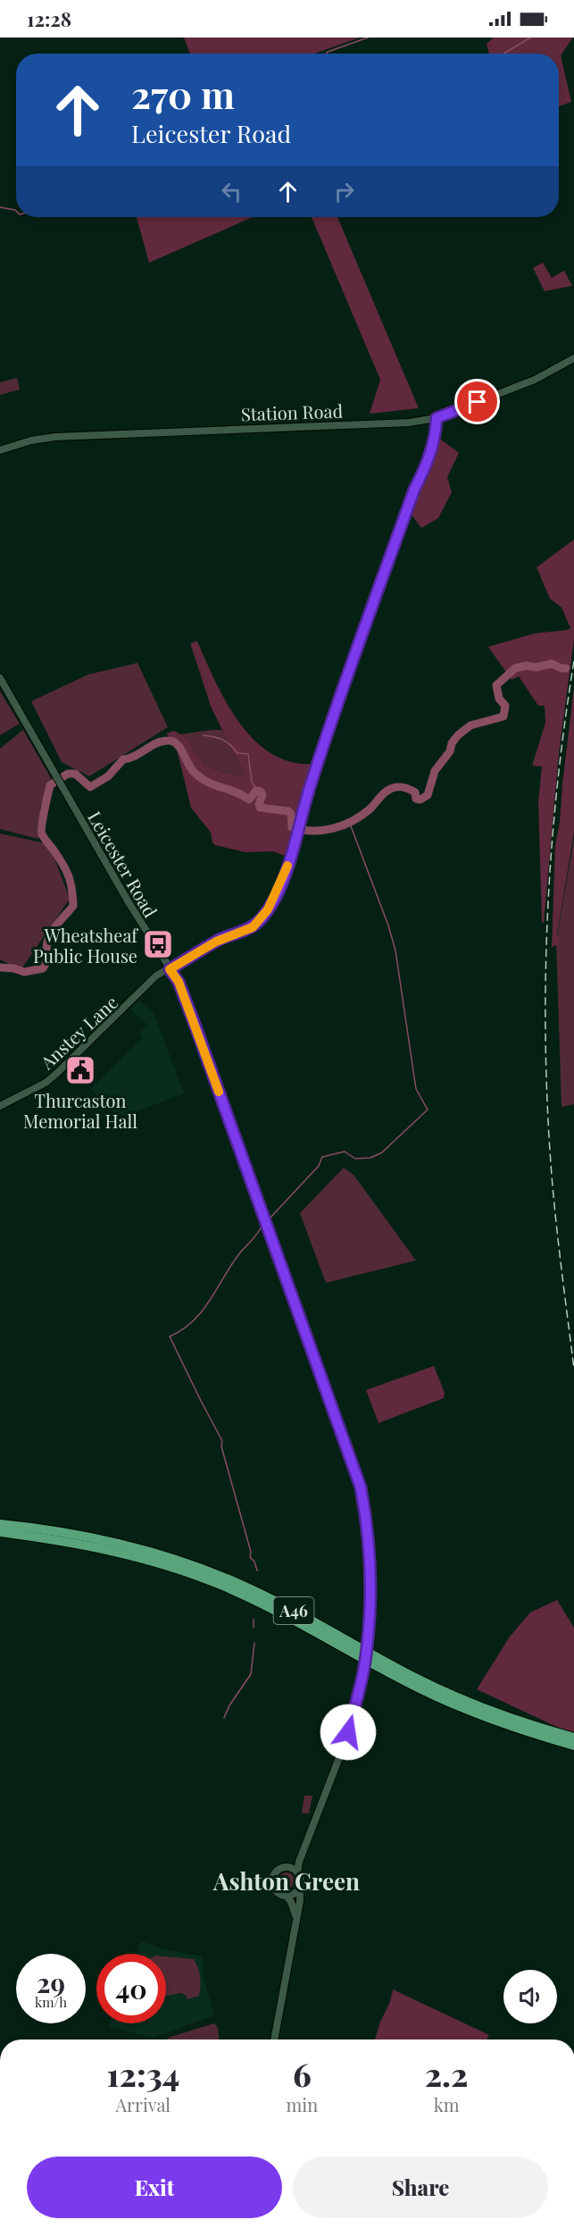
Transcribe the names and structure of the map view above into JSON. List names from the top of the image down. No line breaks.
{"streets":{"highway":["A46"],"street":["Station Road","Leicester Road","Anstey Lane"]},"crossings":[["Station Road","Anstey Lane"],["Leicester Road","Anstey Lane"]],"districts":["Ashton Green"],"places":{"bus stop":["Wheatsheaf Public House"],"public building":["Thurcaston Memorial Hall"]},"page":{"status":"12:28","turn":["270 m","Leicester Road"],"speed":"29 km/h","limit":"40","eta":["12:34","Arrival","6","min","2.2","km"],"buttons":["Exit","Share"]}}
